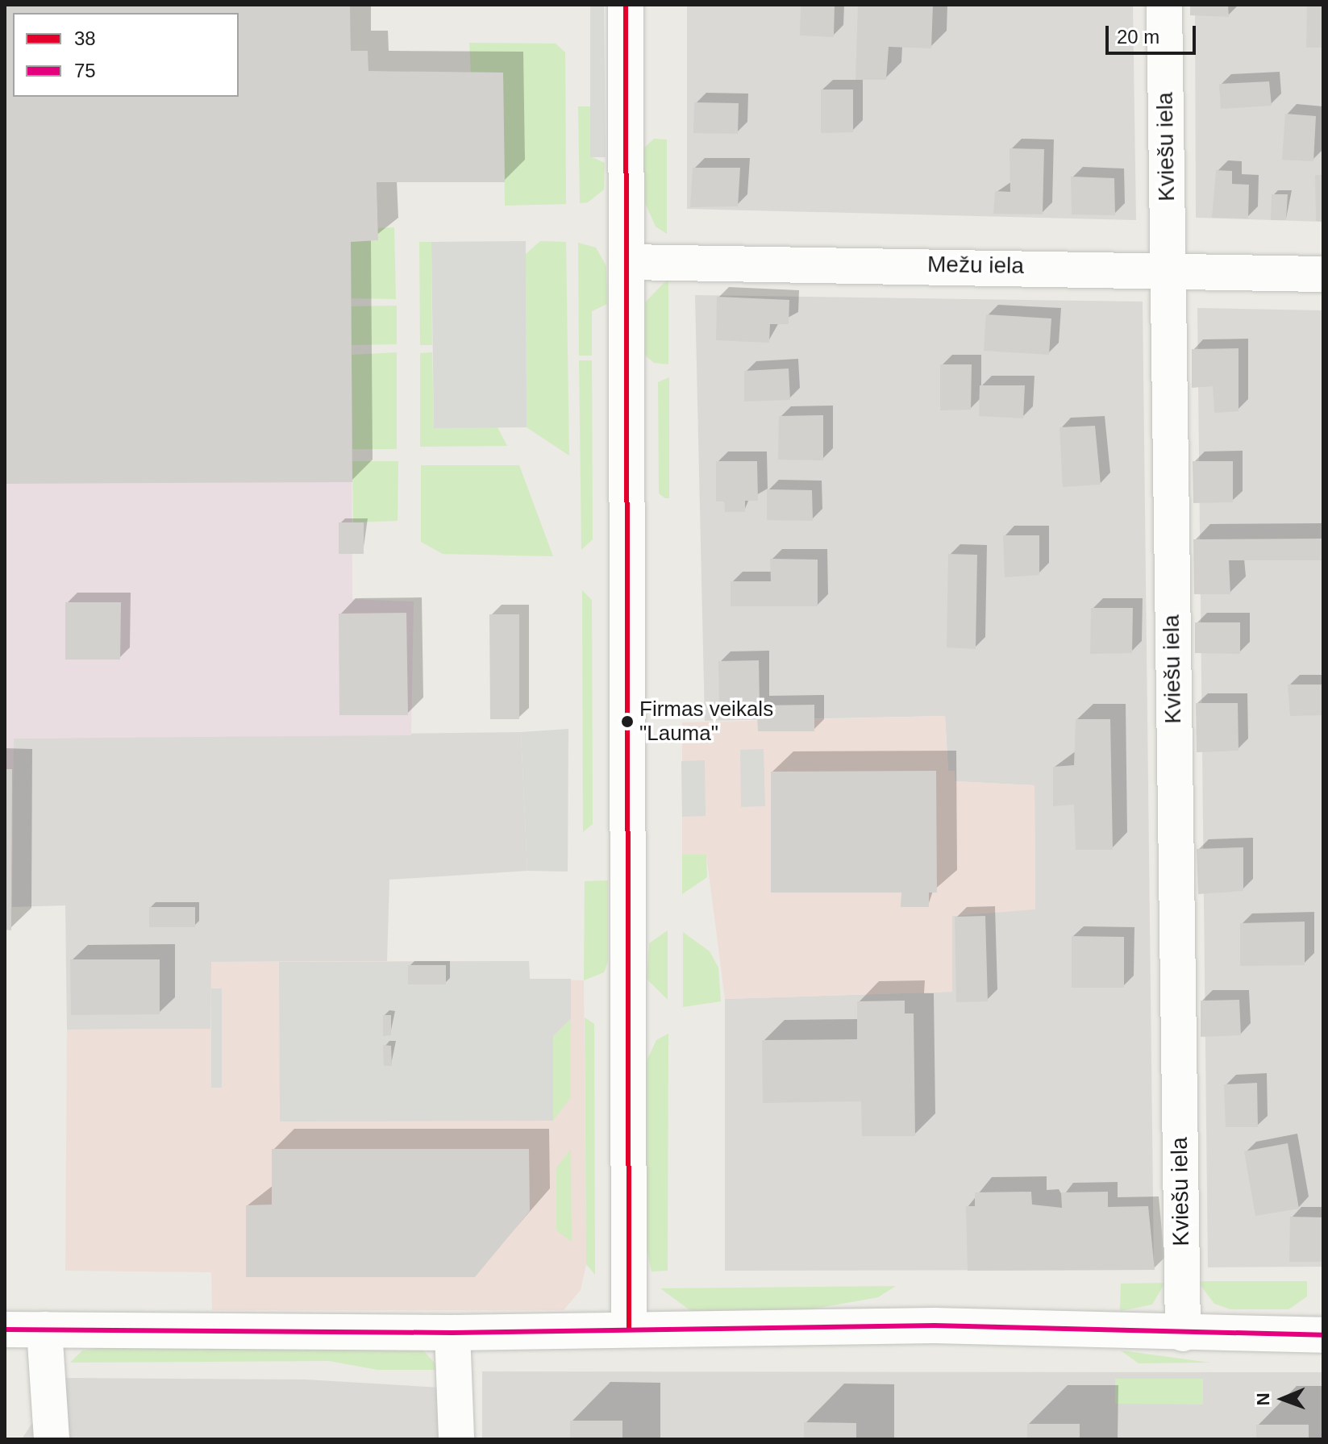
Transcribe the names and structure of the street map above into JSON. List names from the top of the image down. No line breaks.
{"streets":{"street":["Kviešu iela","Mežu iela"]},"crossings":[["Kviešu iela","Mežu iela"]],"places":["Firmas veikals \"Lauma\""],"lines":["transit line 38","transit line 75"],"legend":["38","75"],"scale_bar":"20 m","north":"left"}
